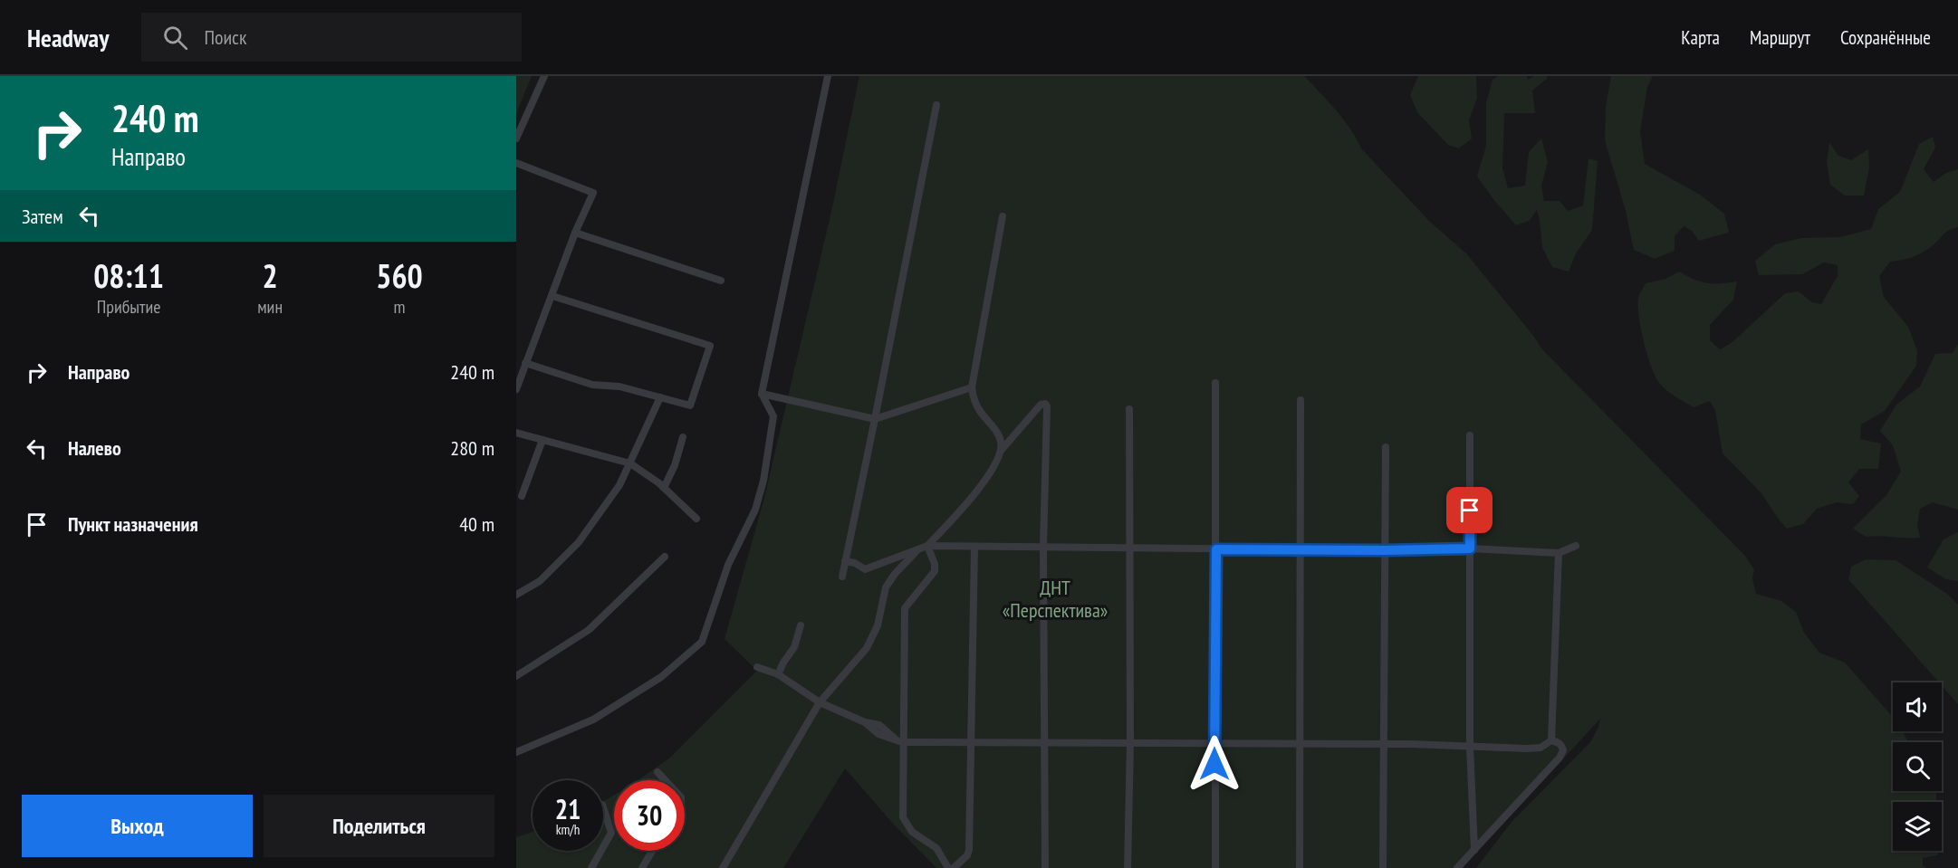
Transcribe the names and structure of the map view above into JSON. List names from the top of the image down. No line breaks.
{"parks":["ДНТ «Перспектива»"],"page":{"header":"Headway","search":"Поиск","nav":["Карта","Маршрут","Сохранённые"],"turn":["240 m","Направо"],"then":"Затем","eta":["08:11","Прибытие","2","мин","560","m"],"list":[{"name":"Направо","value":"240 m"},{"name":"Налево","value":"280 m"},{"name":"Пункт назначения","value":"40 m"}],"speed":"21 km/h","limit":"30","buttons":["Выход","Поделиться"]}}
